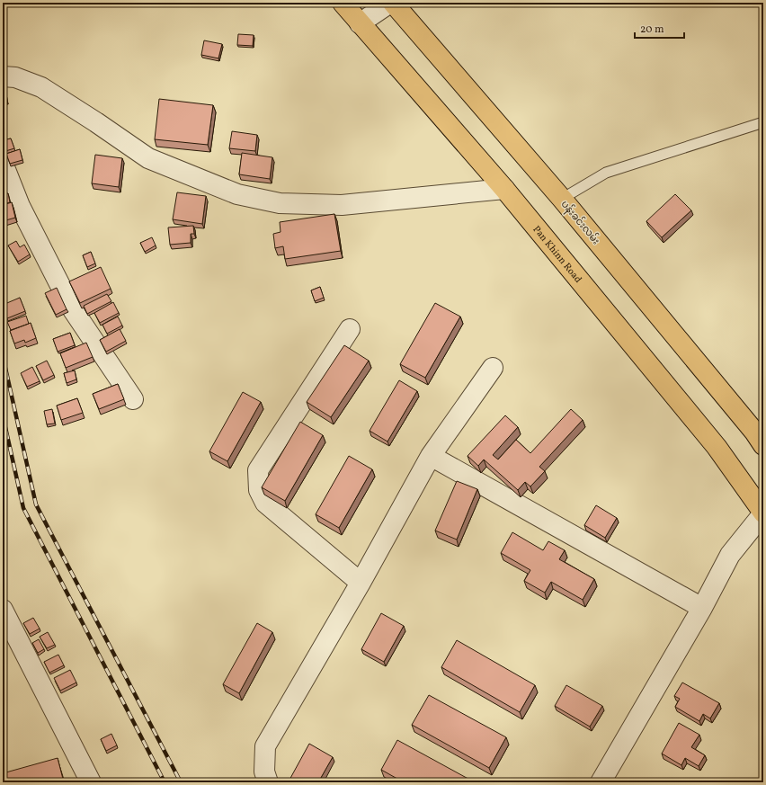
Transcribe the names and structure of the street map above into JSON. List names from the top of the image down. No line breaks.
{"streets":{"main road":["ပန်းခင်းလမ်း","Pan Khinn Road"]},"scale_bar":"20 m"}
